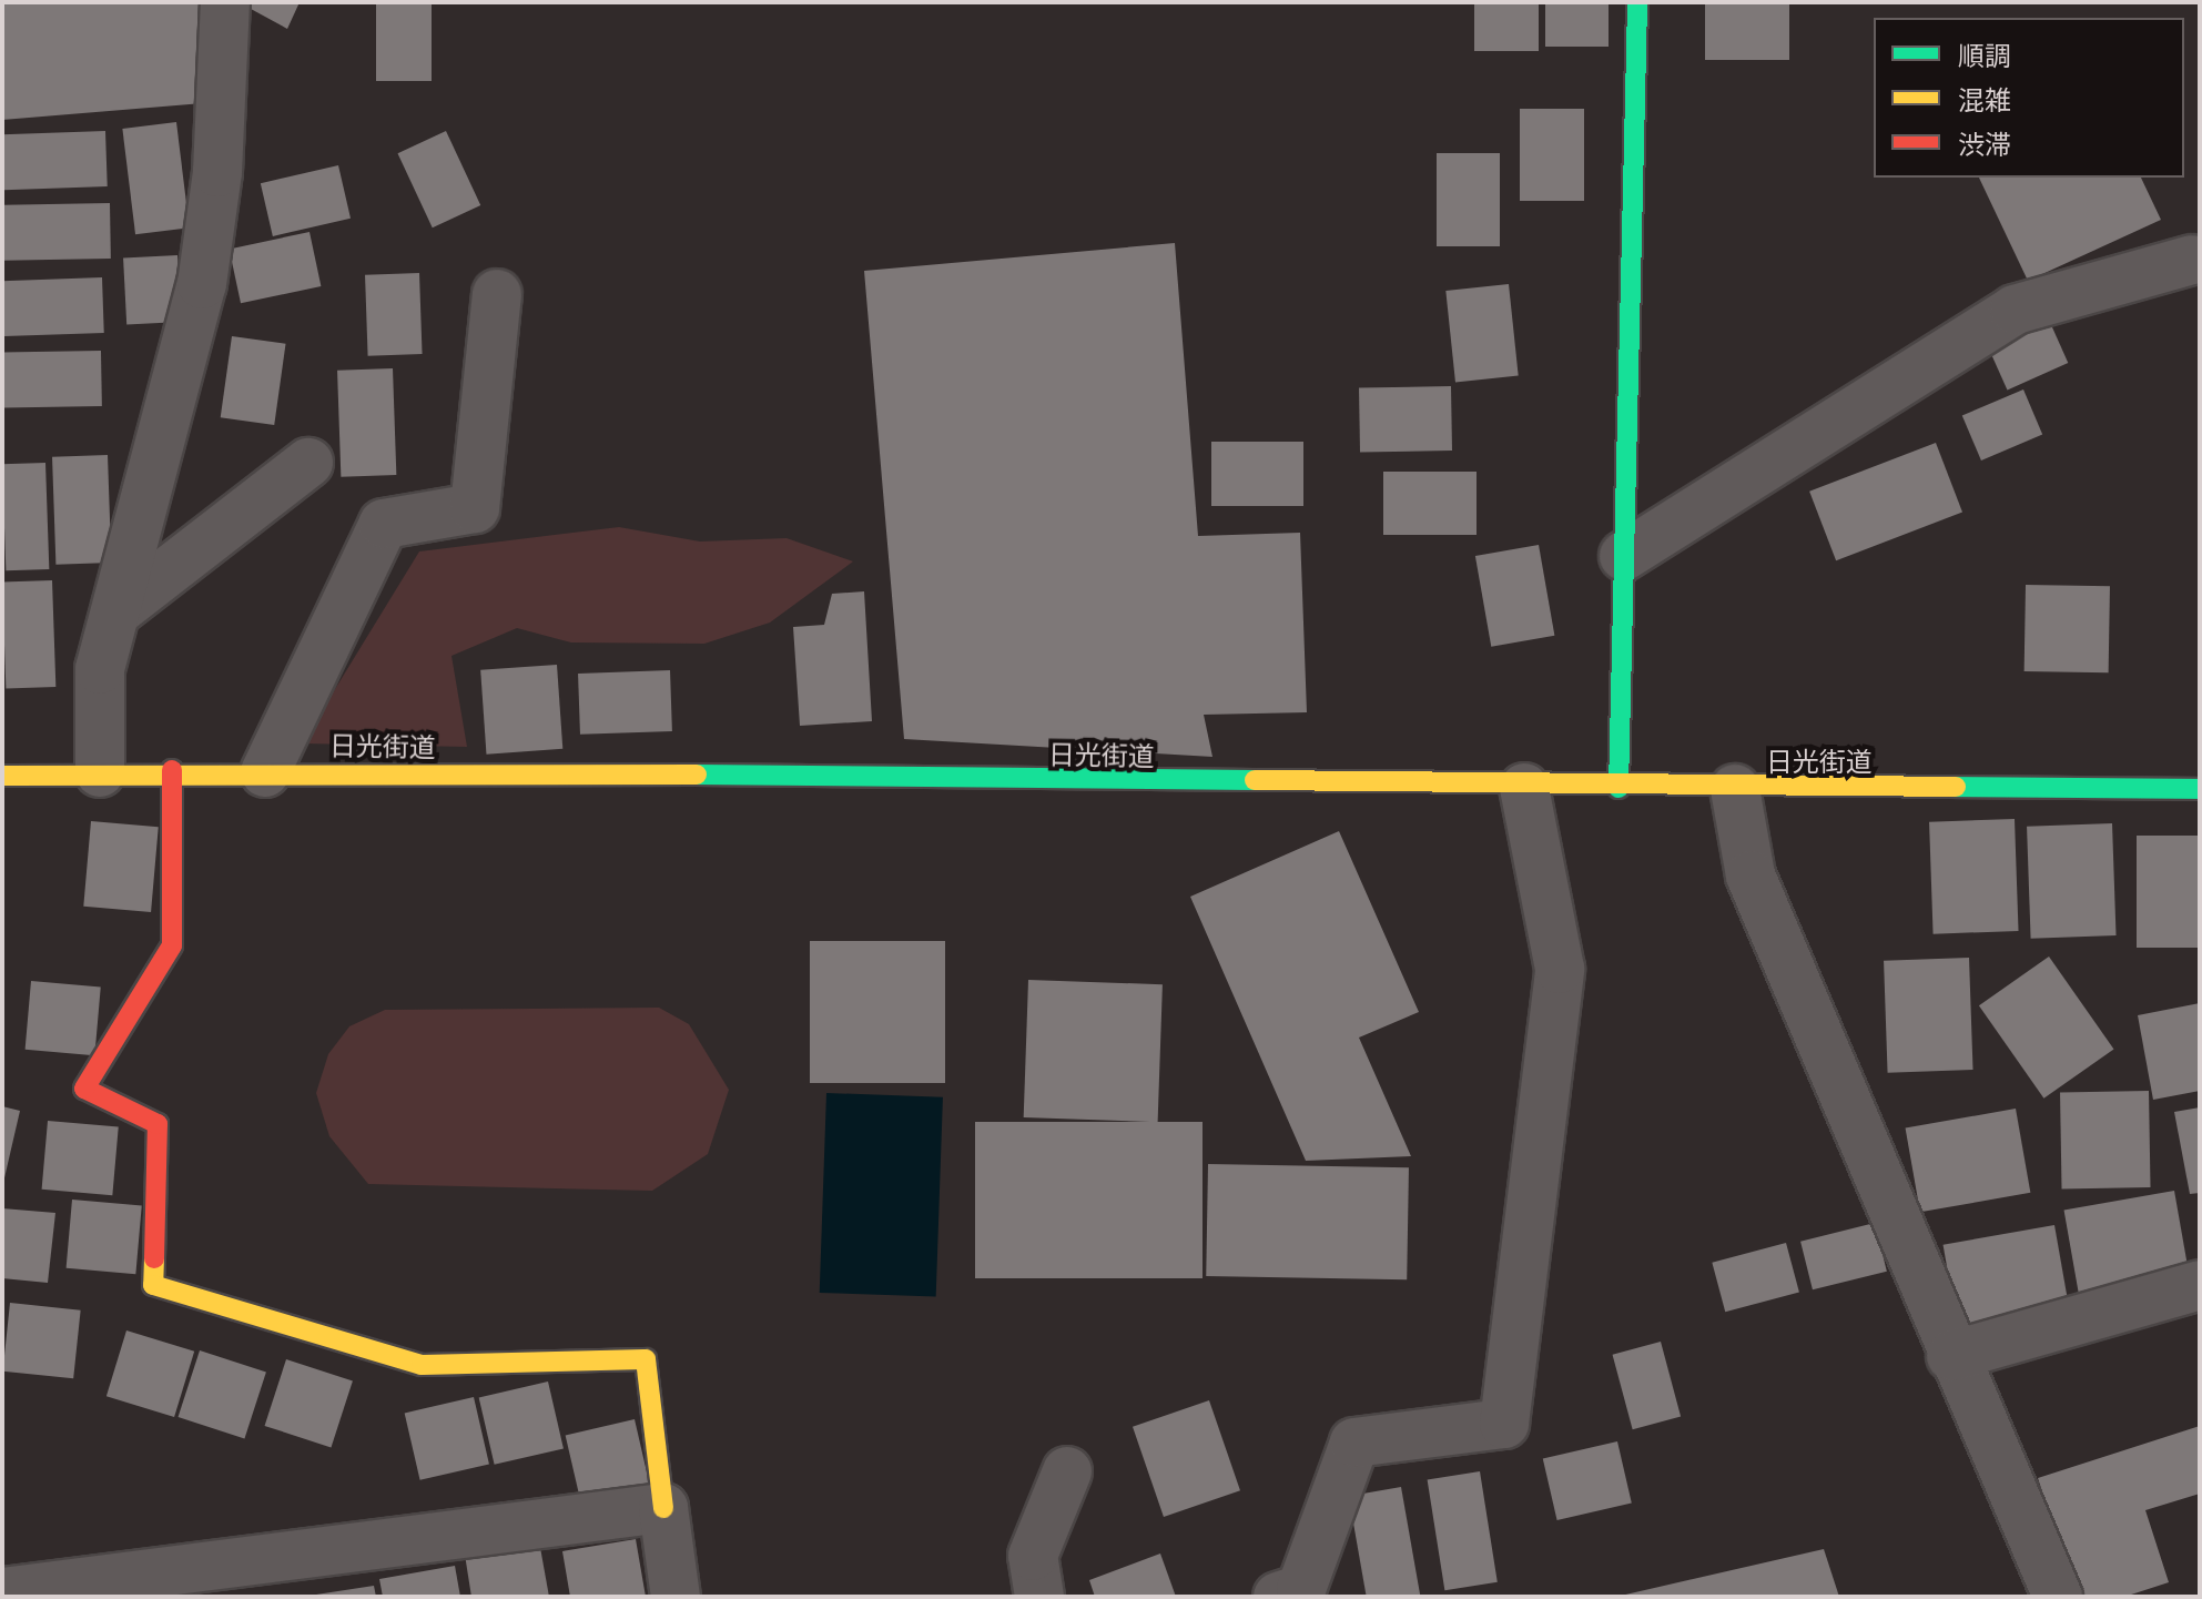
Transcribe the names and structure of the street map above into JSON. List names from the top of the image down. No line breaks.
{"streets":{"main road":["日光街道"]},"legend":["順調","混雑","渋滞"]}
